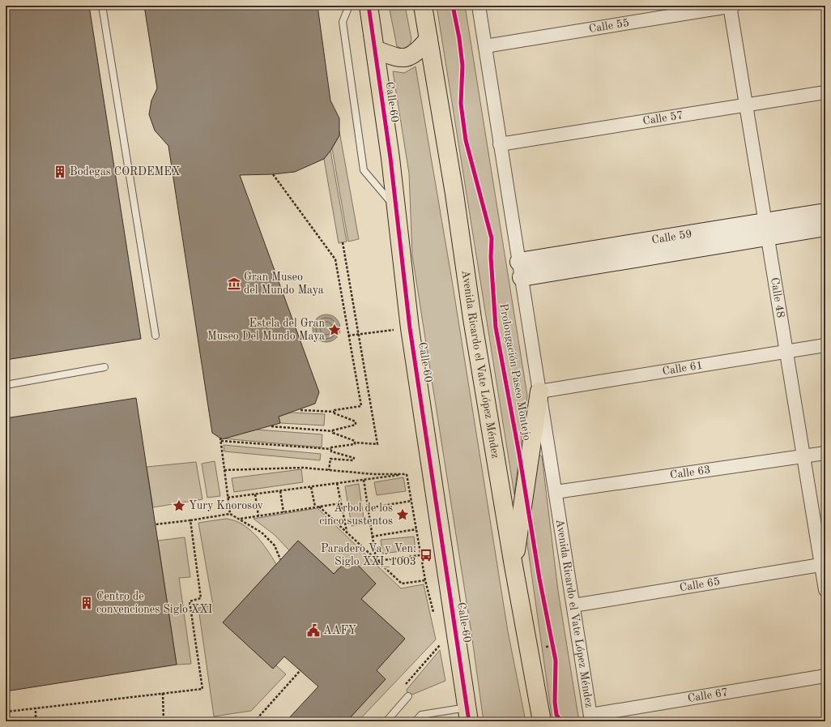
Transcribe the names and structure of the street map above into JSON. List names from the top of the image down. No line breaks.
{"streets":{"main road":["Calle 60","Avenida Ricardo el Vate López Méndez"],"street":["Calle 55","Calle 57","Calle 59","Calle 48","Calle 61","Calle 63","Calle 65","Calle 67"],"cycle path":["Prolongación Paseo Montejo"]},"crossings":[["Calle 55","Calle 48"],["Calle 55","Avenida Ricardo el Vate López Méndez"],["Calle 57","Calle 48"],["Calle 57","Avenida Ricardo el Vate López Méndez"],["Calle 59","Calle 48"],["Calle 59","Avenida Ricardo el Vate López Méndez"],["Calle 48","Calle 61"],["Calle 48","Calle 63"],["Calle 48","Calle 65"],["Avenida Ricardo el Vate López Méndez","Calle 61"],["Avenida Ricardo el Vate López Méndez","Calle 63"],["Avenida Ricardo el Vate López Méndez","Calle 65"],["Avenida Ricardo el Vate López Méndez","Calle 67"]],"places":{"building":["Bodegas CORDEMEX","Centro de convenciones Siglo XXI"],"museum":["Gran Museo del Mundo Maya"],"place":["Estela del Gran Museo Del Mundo Maya","Yury Knorosov","Árbol de los cinco sustentos"],"bus stop":["Paradero Va y Ven: Siglo XXI_1003"],"public building":["AAFY"]}}
